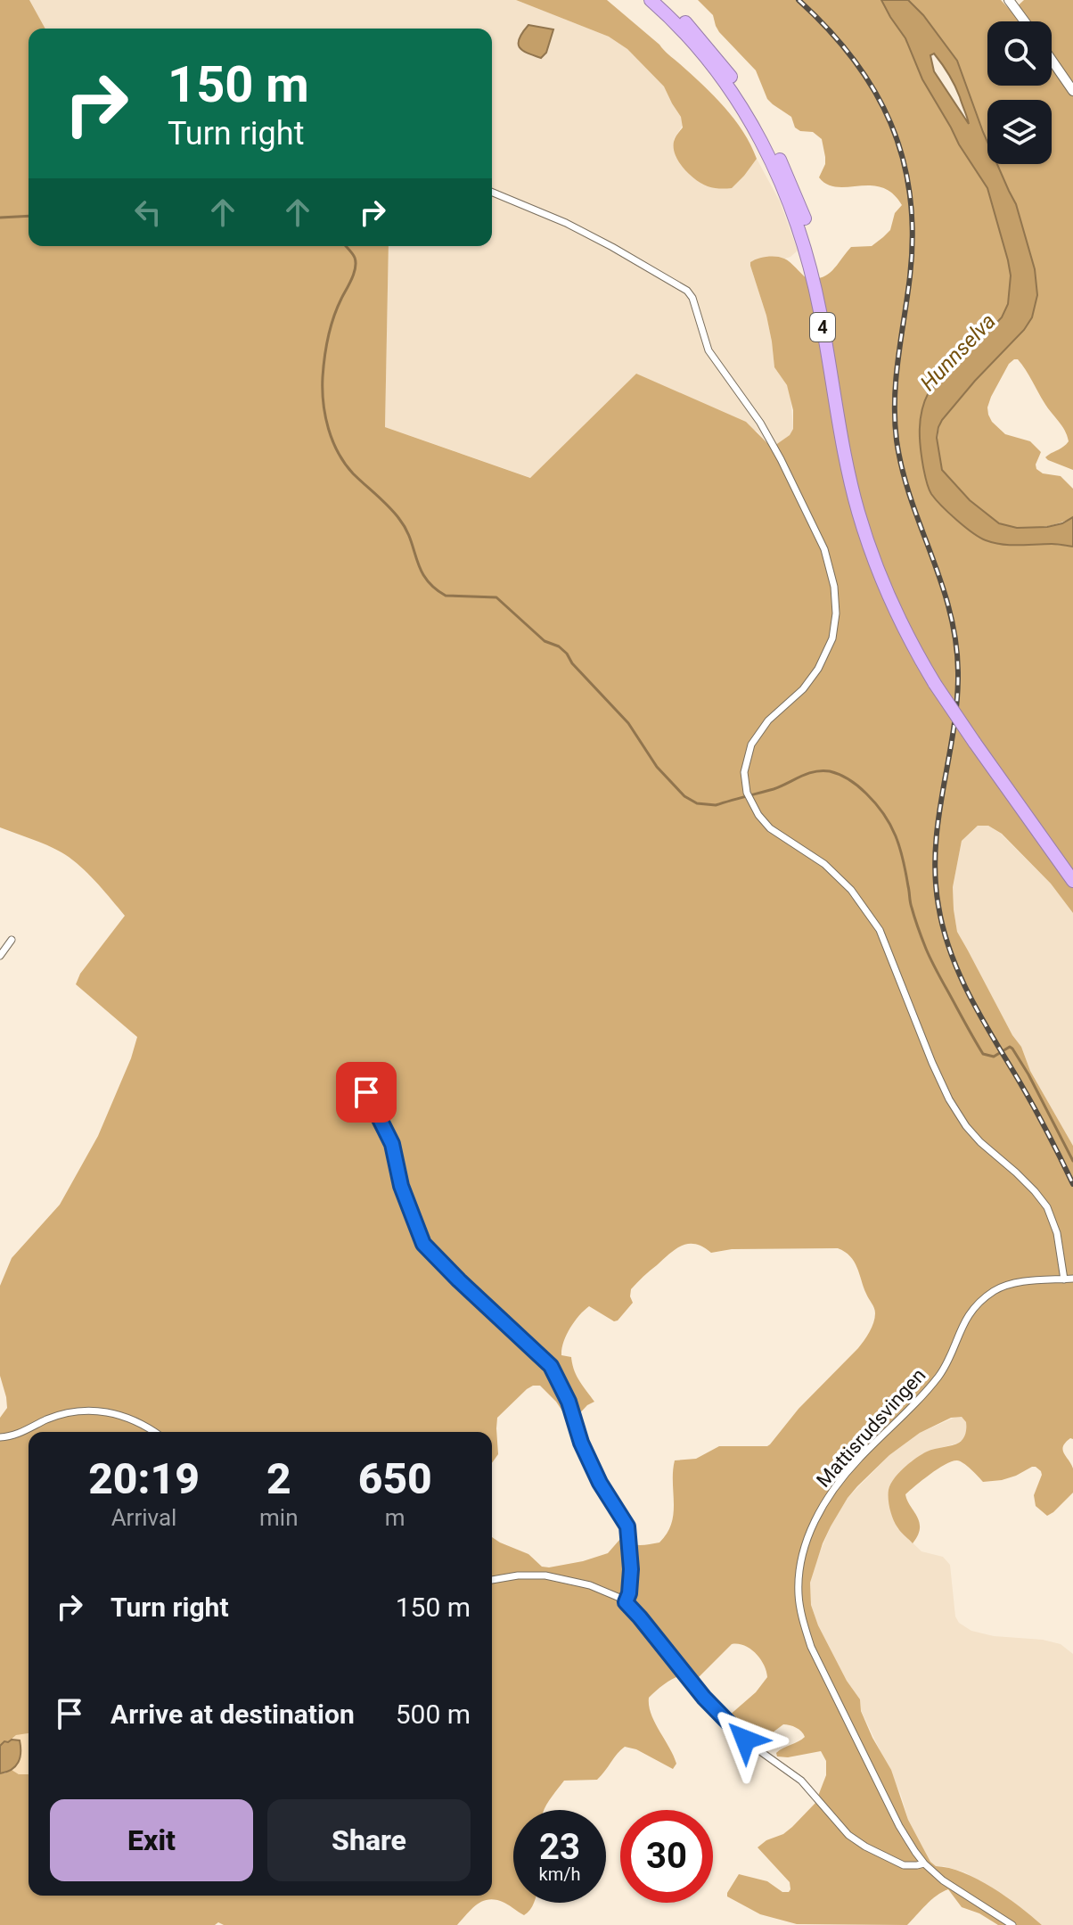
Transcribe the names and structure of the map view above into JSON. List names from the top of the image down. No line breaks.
{"streets":{"highway":["4"],"street":["Mattisrudsvingen"]},"water":["Hunnselva"],"page":{"turn":["150 m","Turn right"],"eta":["20:19","Arrival","2","min","650","m"],"list":[{"name":"Turn right","value":"150 m"},{"name":"Arrive at destination","value":"500 m"}],"buttons":["Exit","Share"],"speed":"23 km/h","limit":"30"}}
